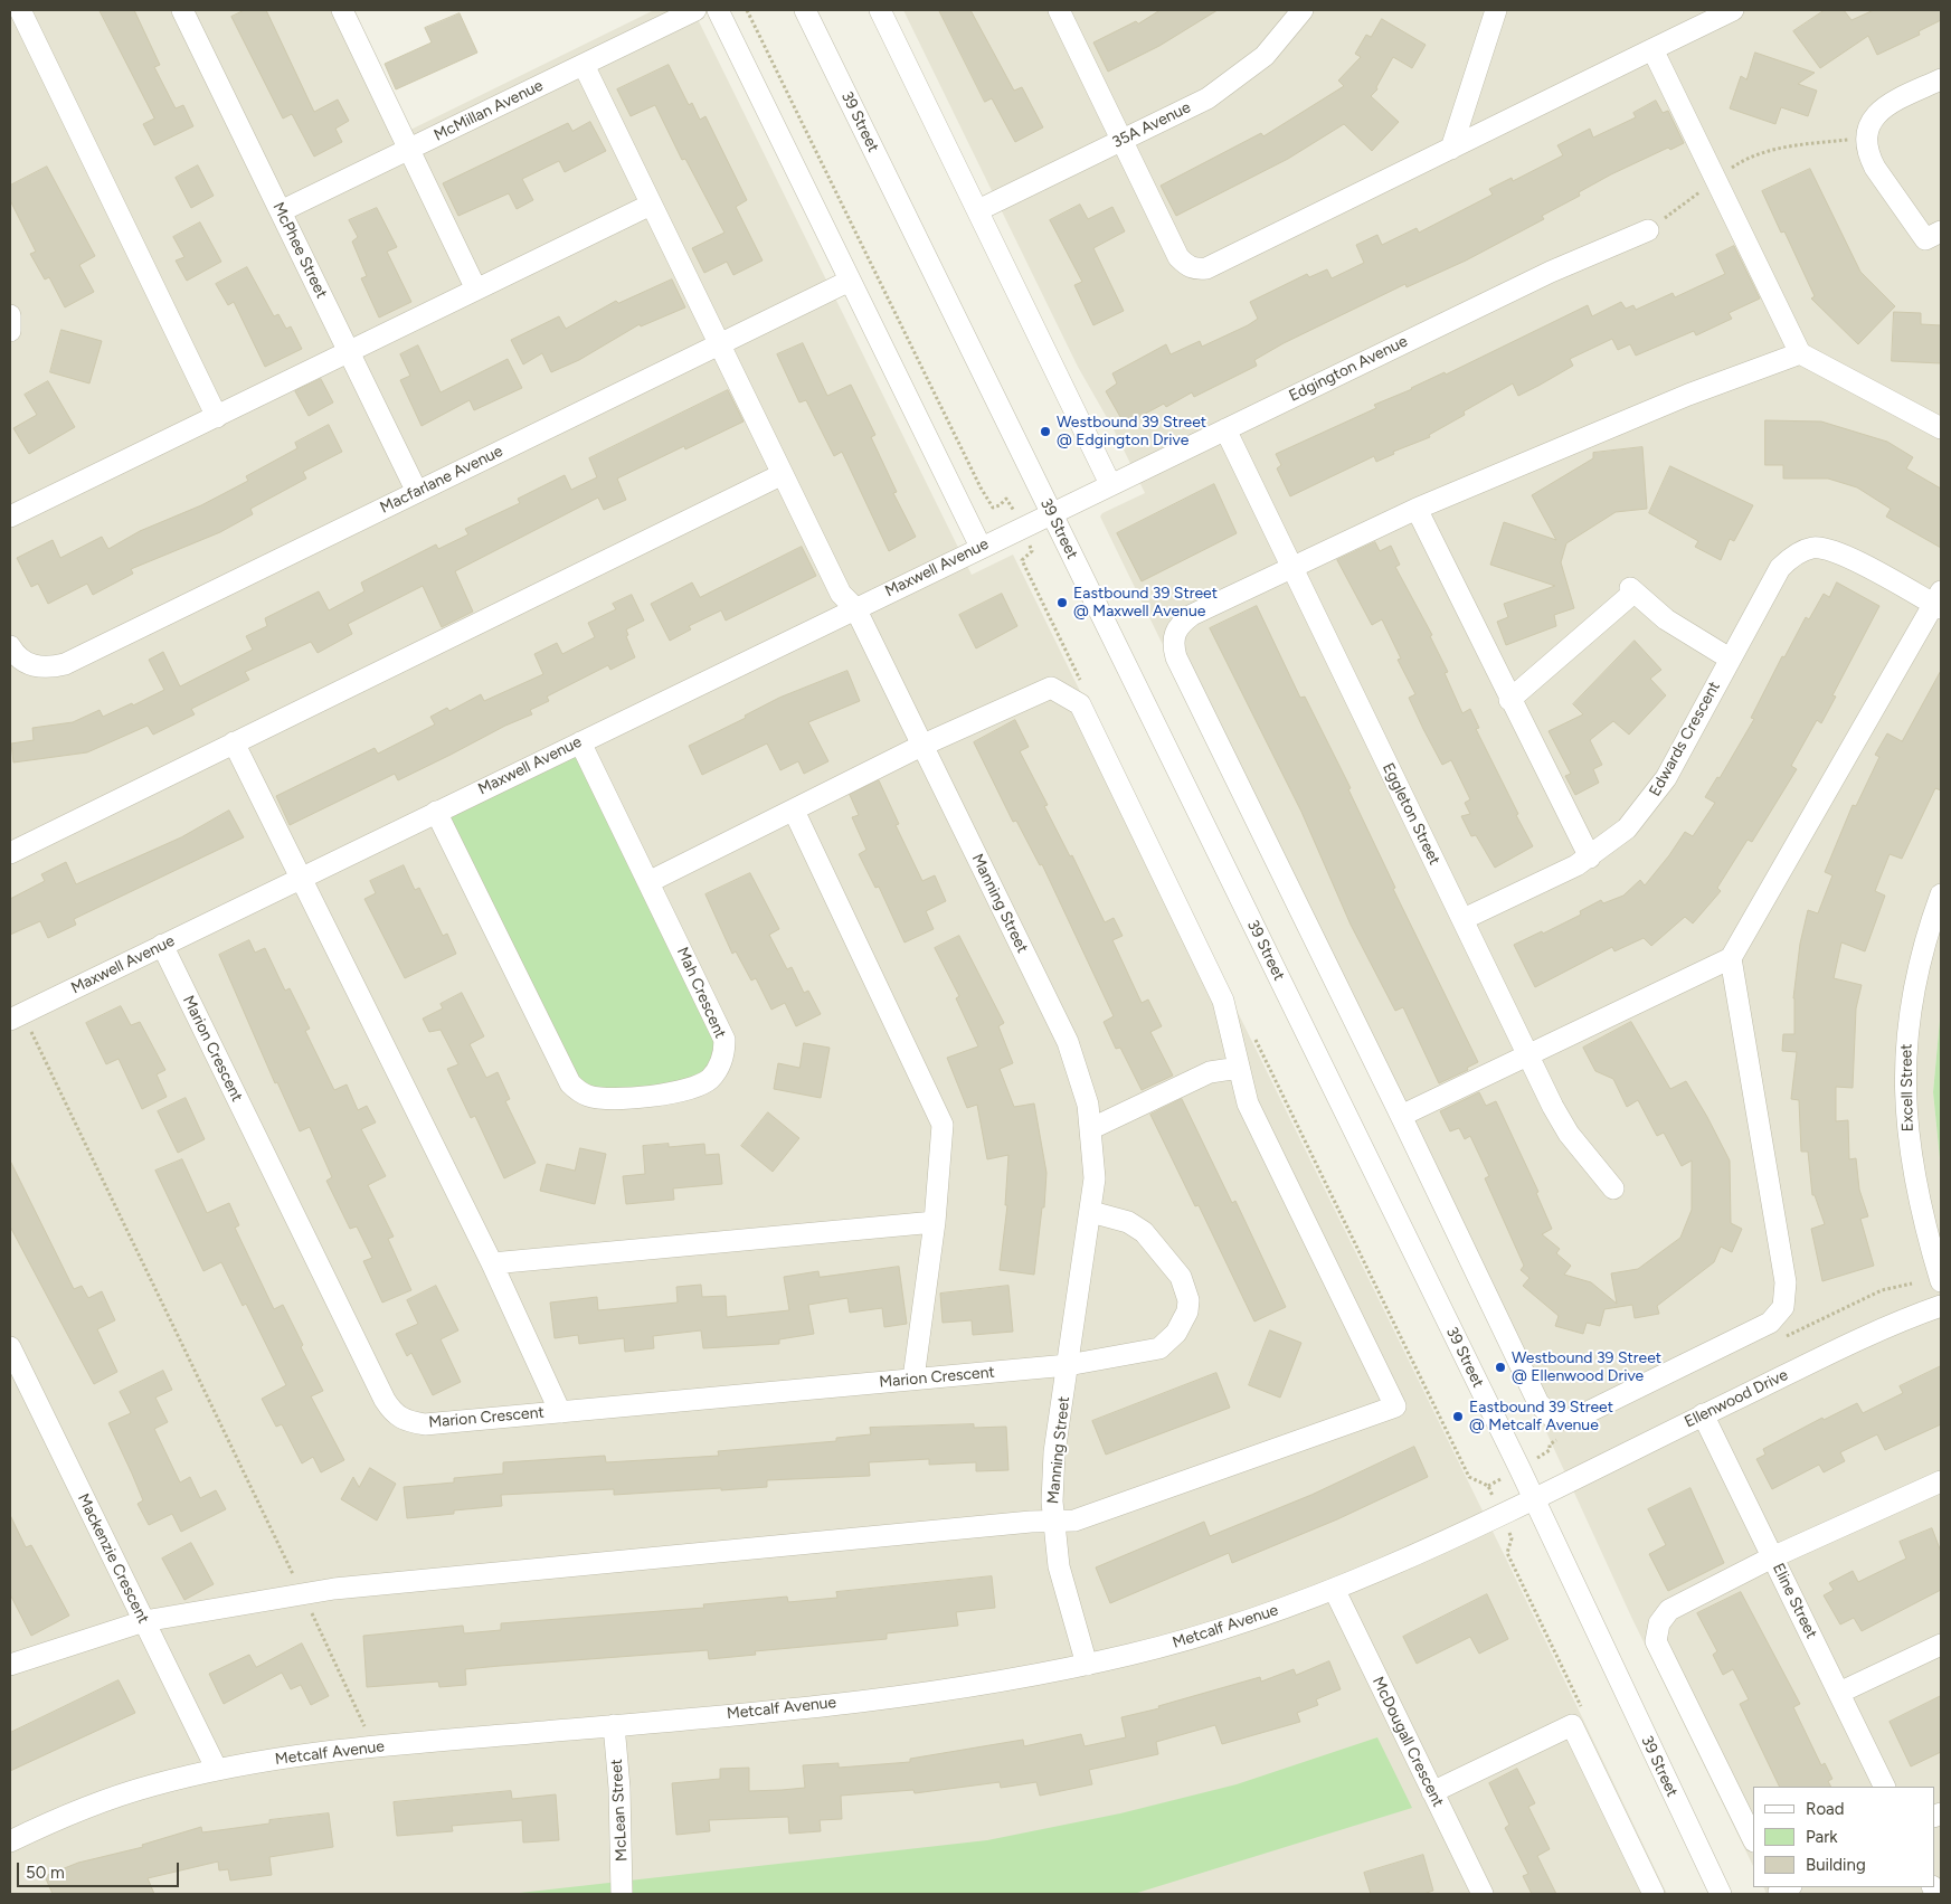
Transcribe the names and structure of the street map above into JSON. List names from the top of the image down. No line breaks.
{"streets":{"street":["McMillan Avenue","39 Street","35A Avenue","McPhee Street","Edgington Avenue","Macfarlane Avenue","Maxwell Avenue","Edwards Crescent","Eggleton Street","Manning Street","Mah Crescent","Marion Crescent","Excell Street","Ellenwood Drive","Mackenzie Crescent","Eline Street","Metcalf Avenue","McDougall Crescent","McLean Street"]},"crossings":[["McMillan Avenue","McPhee Street"],["McMillan Avenue","Manning Street"],["39 Street","Edgington Avenue"],["39 Street","Maxwell Avenue"],["39 Street","Ellenwood Drive"],["39 Street","Metcalf Avenue"],["McPhee Street","Macfarlane Avenue"],["Edgington Avenue","Maxwell Avenue"],["Edgington Avenue","Eggleton Street"],["Macfarlane Avenue","Manning Street"],["Maxwell Avenue","Manning Street"],["Maxwell Avenue","Mah Crescent"],["Maxwell Avenue","Marion Crescent"],["Edwards Crescent","Eggleton Street"],["Manning Street","Marion Crescent"],["Manning Street","Metcalf Avenue"],["Ellenwood Drive","Eline Street"],["Ellenwood Drive","Metcalf Avenue"],["Mackenzie Crescent","Metcalf Avenue"],["Metcalf Avenue","McDougall Crescent"],["Metcalf Avenue","McLean Street"]],"places":["Westbound 39 Street @ Edgington Drive","Eastbound 39 Street @ Maxwell Avenue","Westbound 39 Street @ Ellenwood Drive","Eastbound 39 Street @ Metcalf Avenue"],"legend":["Road","Park","Building"],"scale_bar":"50 m"}
